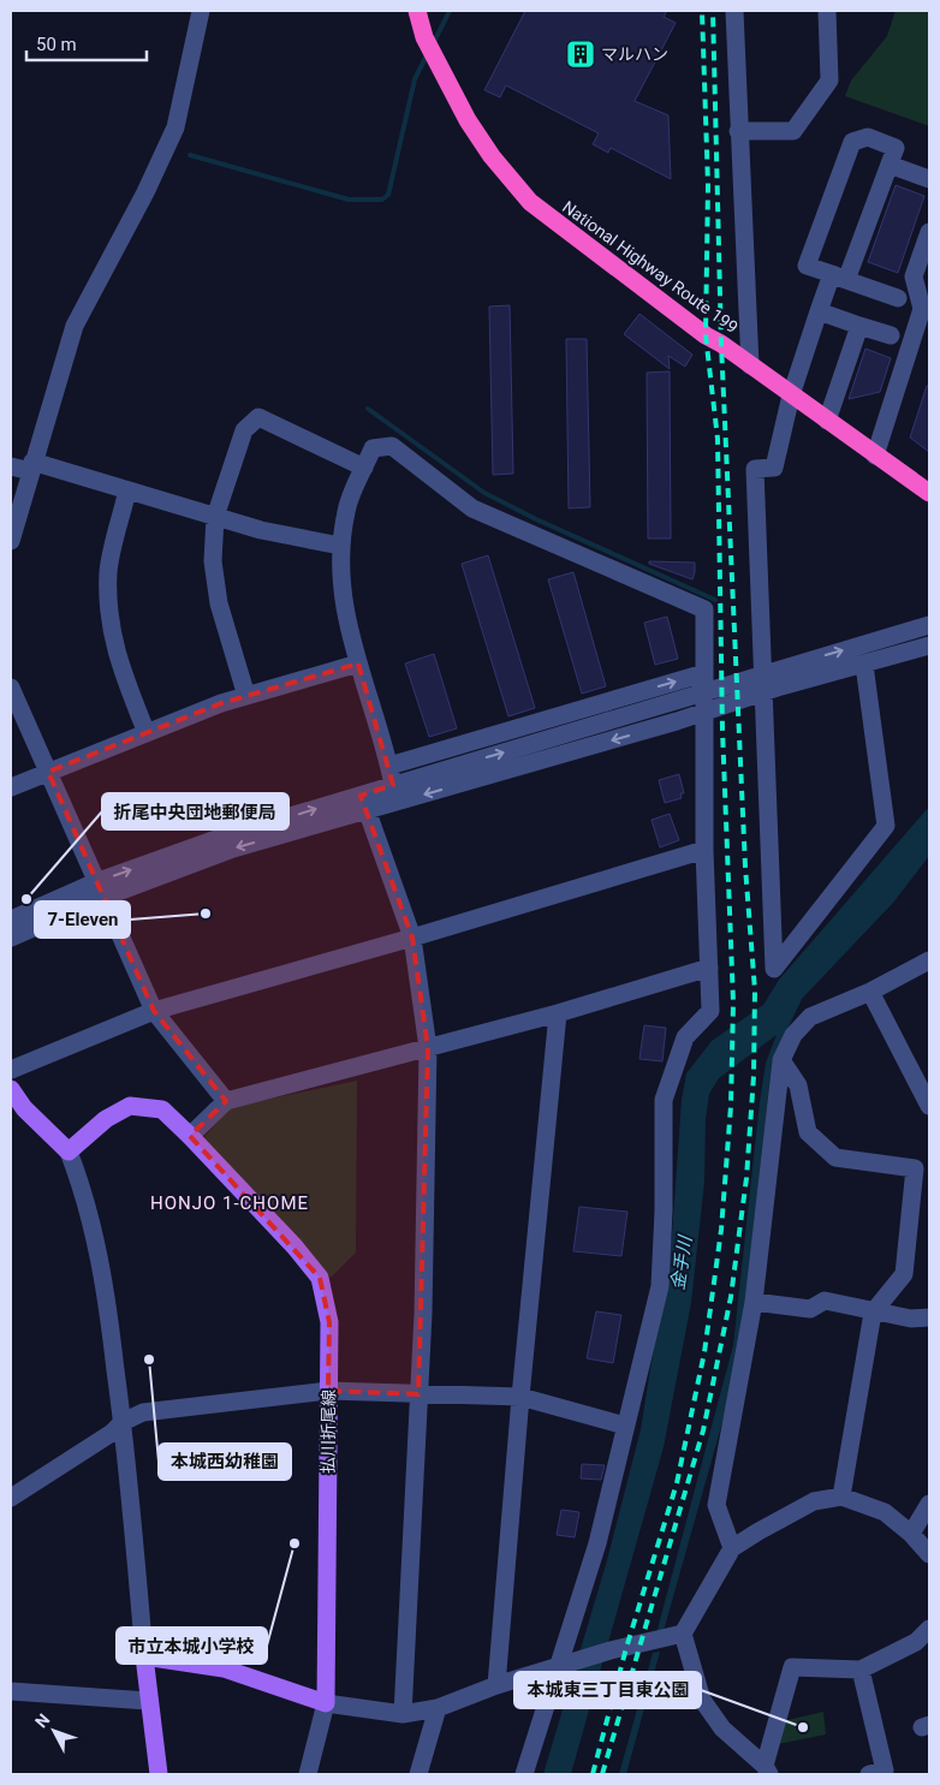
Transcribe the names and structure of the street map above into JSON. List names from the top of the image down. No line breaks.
{"streets":{"highway":["National Highway Route 199"],"main road":["払川折尾線"]},"districts":["HONJO 1-CHOME"],"water":["金手川"],"places":{"building":["マルハン"],"other":["折尾中央団地郵便局","7-Eleven","本城西幼稚園","市立本城小学校","本城東三丁目東公園"]},"scale_bar":"50 m","north":"top left"}
